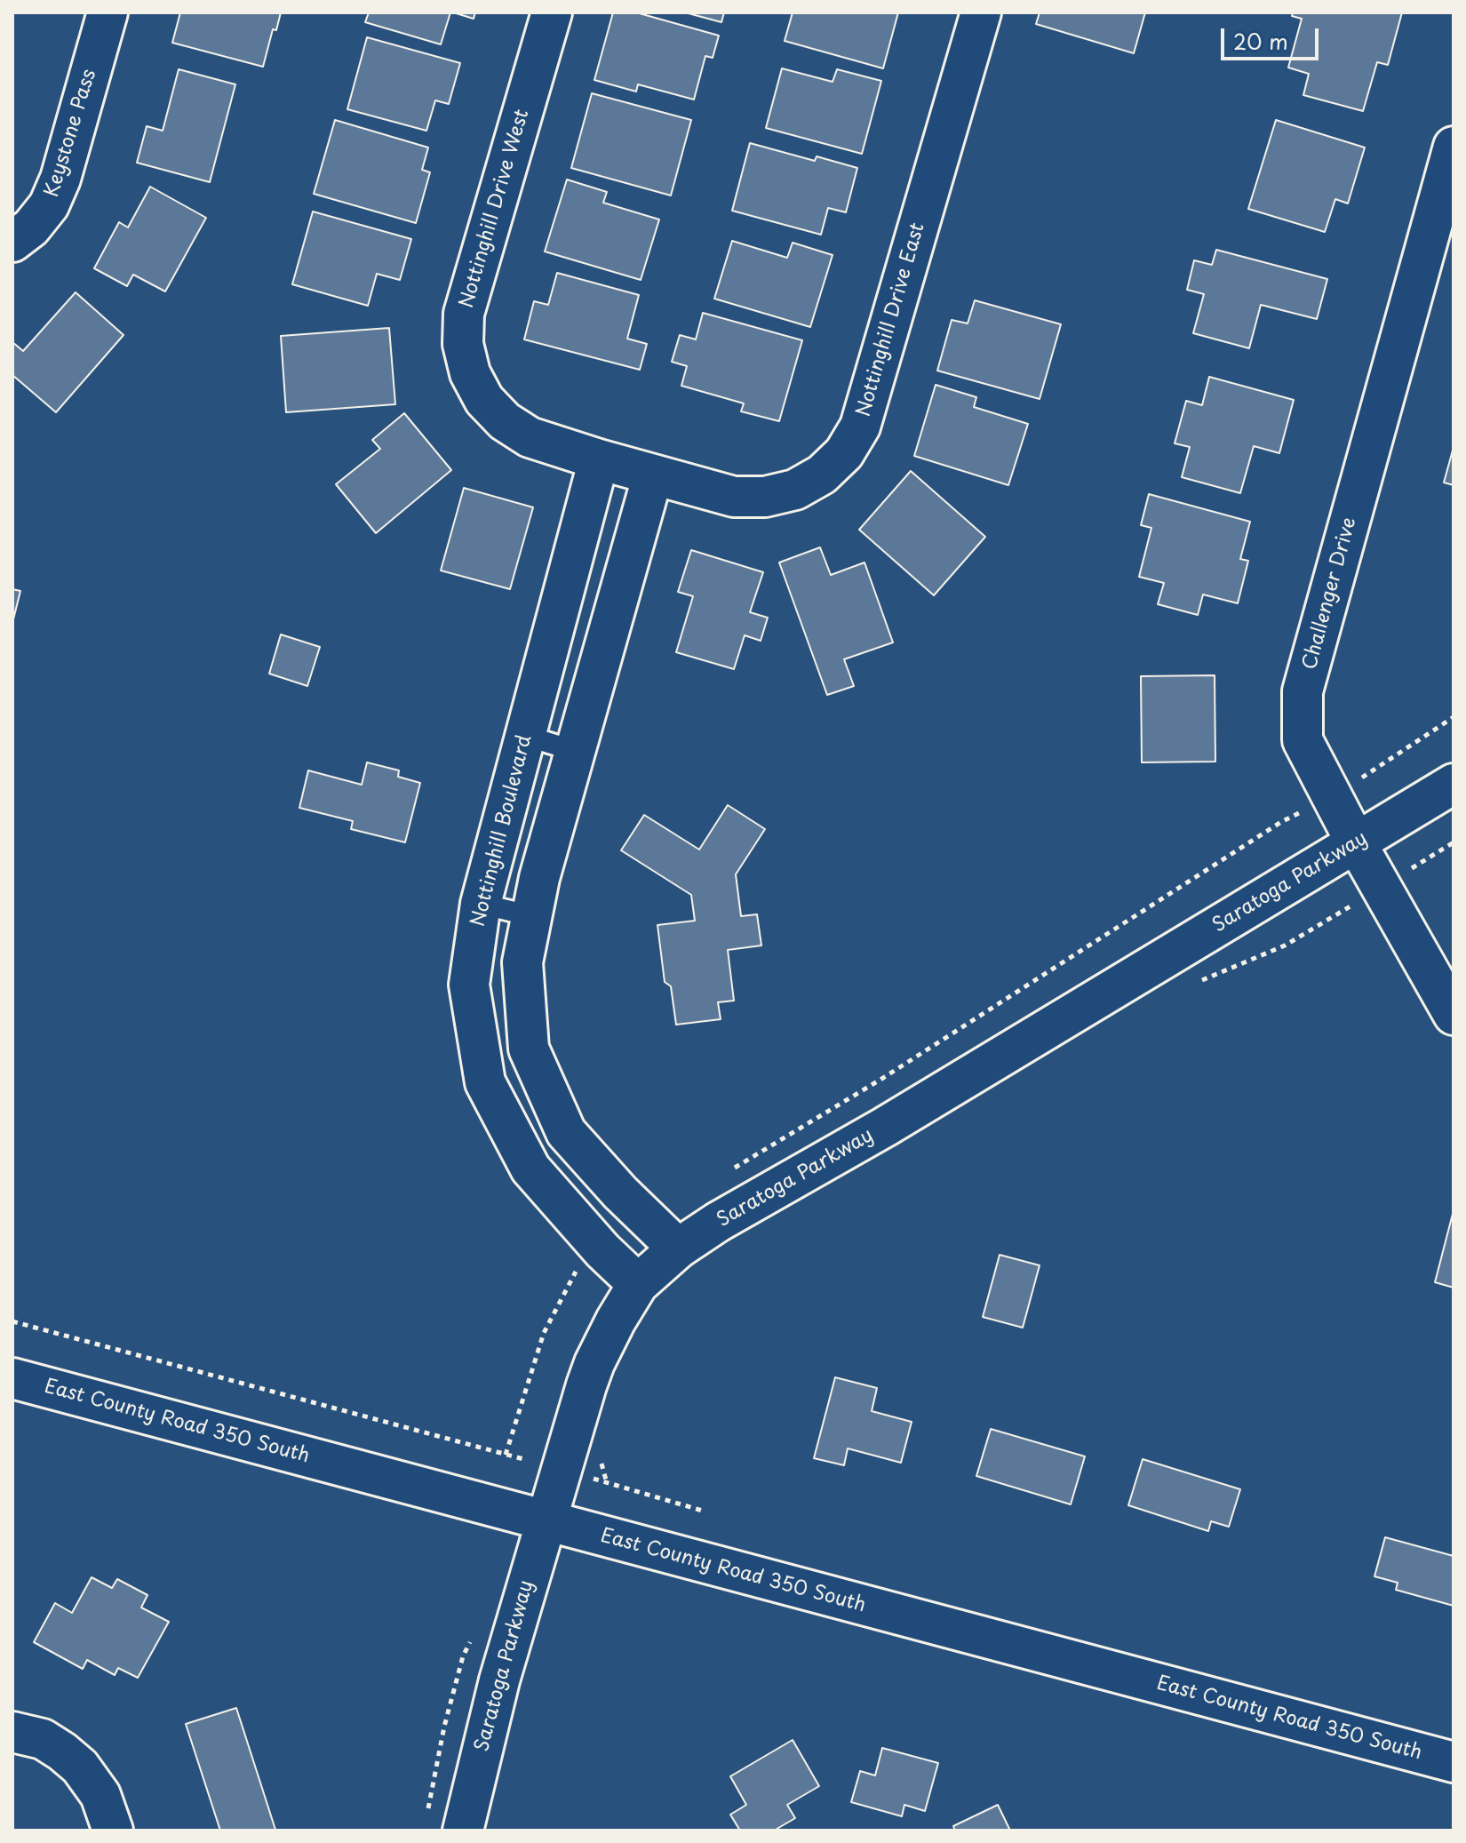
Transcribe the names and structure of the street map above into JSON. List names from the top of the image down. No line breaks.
{"streets":{"street":["Keystone Pass","Nottinghill Drive West","Nottinghill Drive East","Challenger Drive","Nottinghill Boulevard","Saratoga Parkway","East County Road 350 South"]},"crossings":[["Nottinghill Drive West","Nottinghill Drive East"],["Nottinghill Drive West","Nottinghill Boulevard"],["Nottinghill Drive East","Nottinghill Boulevard"],["Challenger Drive","Saratoga Parkway"],["Nottinghill Boulevard","Saratoga Parkway"],["Saratoga Parkway","East County Road 350 South"]],"scale_bar":"20 m"}
